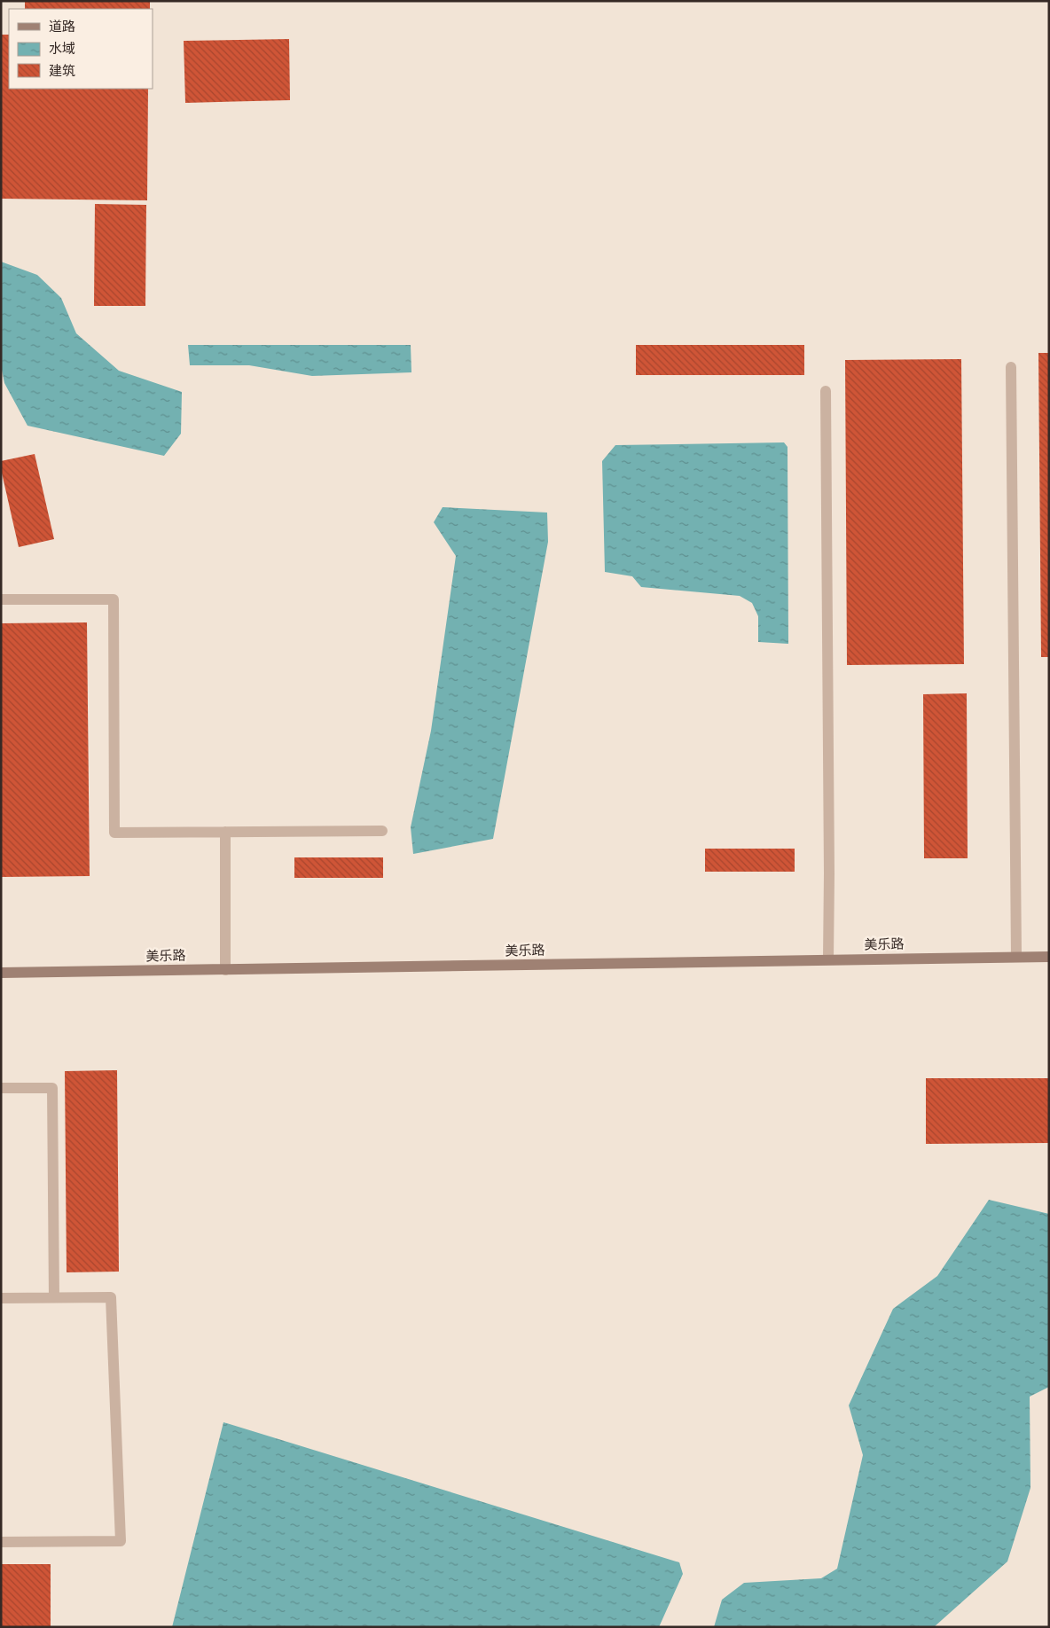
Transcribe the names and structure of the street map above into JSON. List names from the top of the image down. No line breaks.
{"streets":{"street":["美乐路"]},"legend":["道路","水域","建筑"]}
